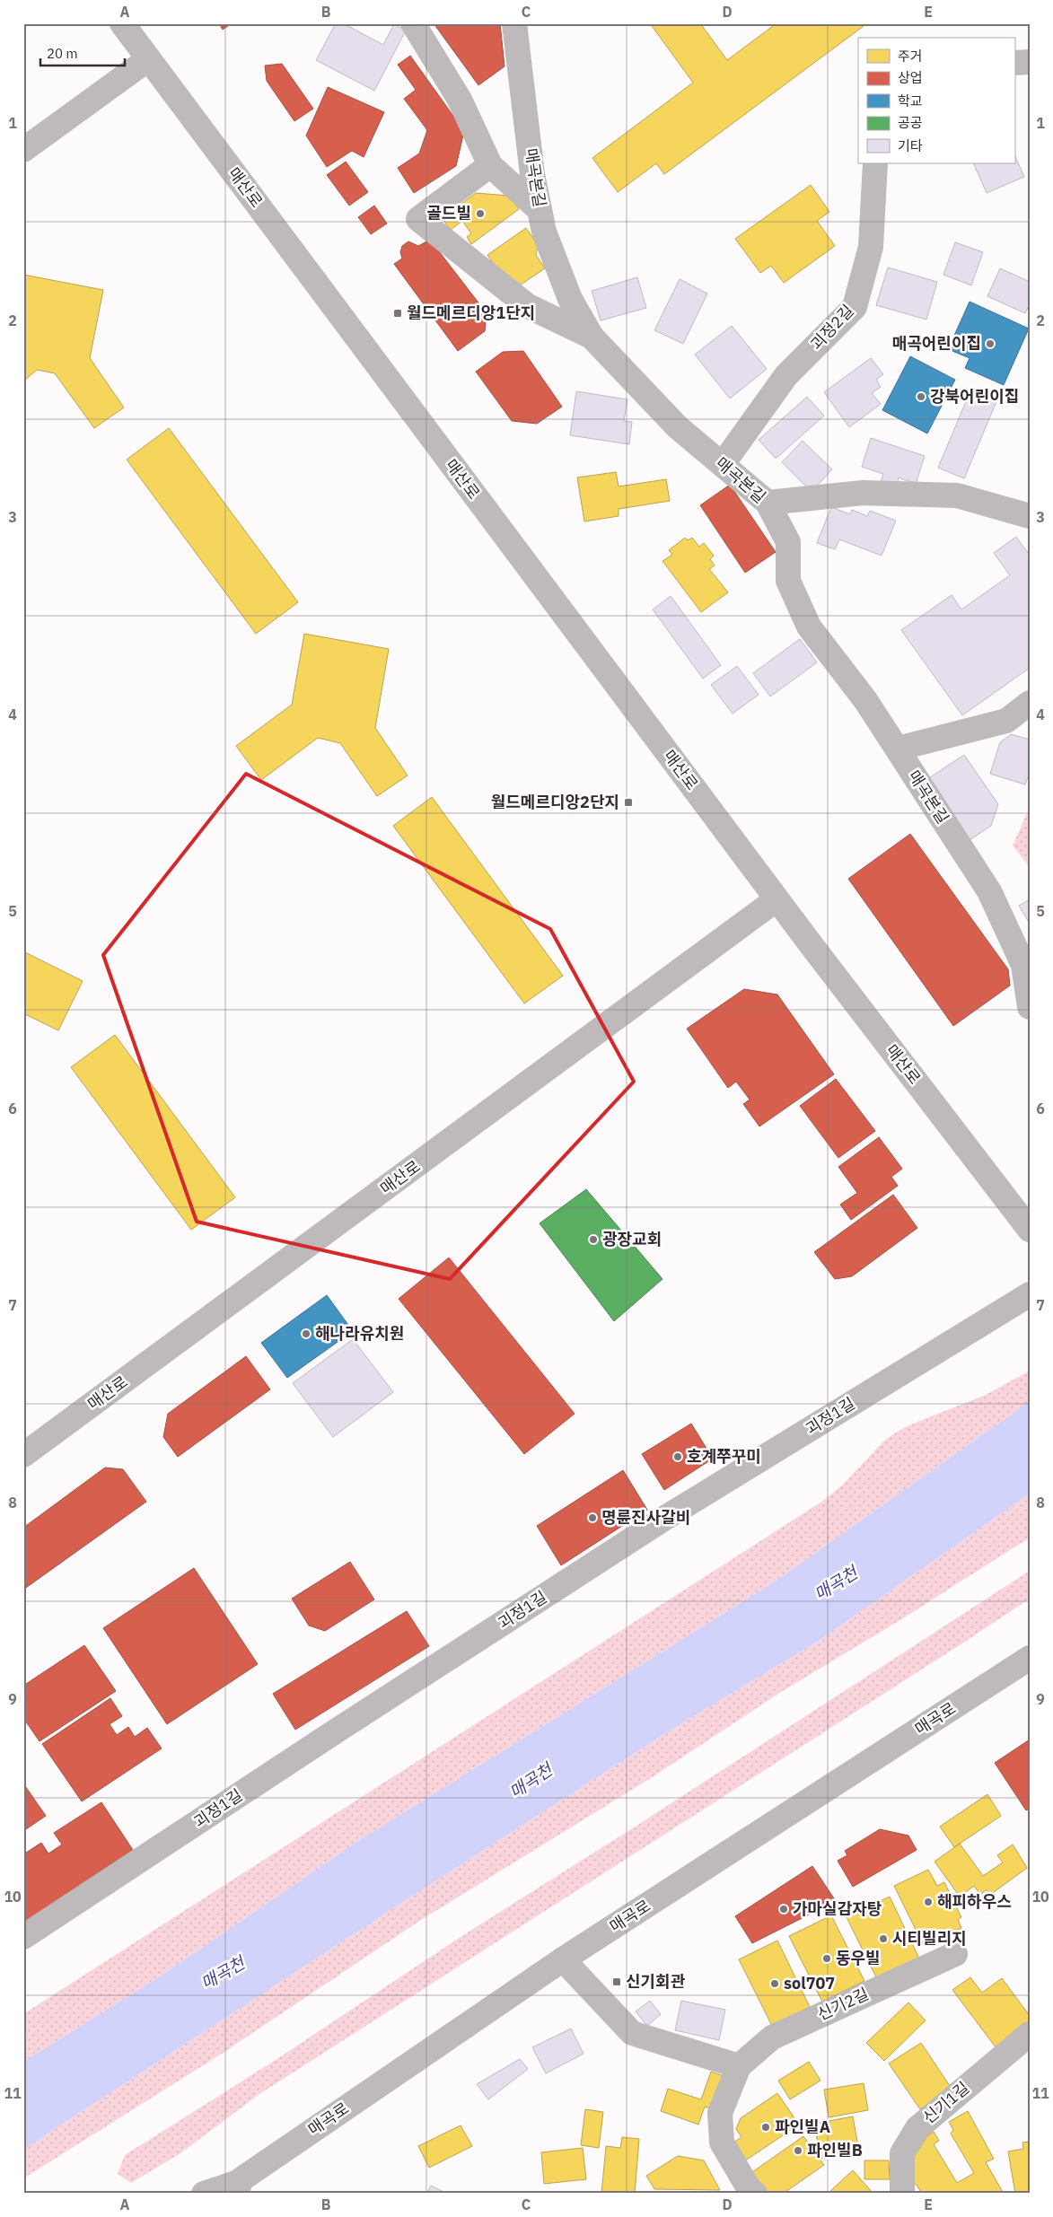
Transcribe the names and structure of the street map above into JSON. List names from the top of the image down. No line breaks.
{"streets":{"street":["매곡본길","매산로","괴정2길","괴정1길","매곡로","신기2길","신기1길"]},"crossings":[["매곡본길","괴정2길"]],"water":["매곡천"],"places":{"other":["골드빌","매곡어린이집","강북어린이집","광장교회","해나라유치원","호계쭈꾸미","명륜진사갈비","해피하우스","가마실감자탕","시티빌리지","동우빌","sol707","파인빌A","파인빌B"],"transit":["월드메르디앙1단지","월드메르디앙2단지","신기회관"]},"legend":["주거","상업","학교","공공","기타"],"scale_bar":"20 m","grid":{"columns":["A","B","C","D","E"],"rows":["1","2","3","4","5","6","7","8","9","10","11"]}}
